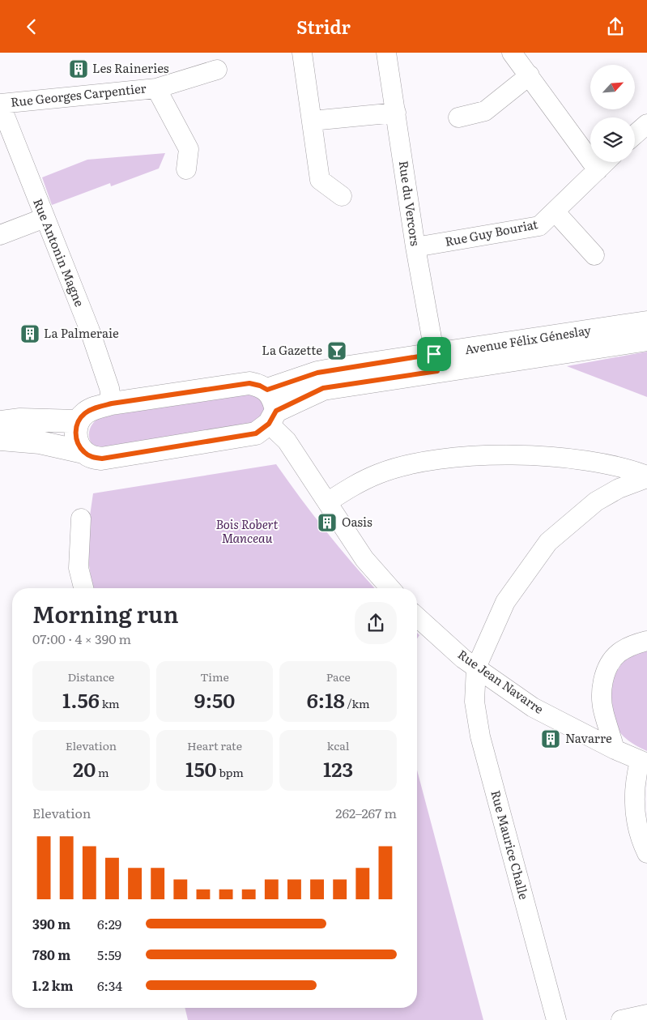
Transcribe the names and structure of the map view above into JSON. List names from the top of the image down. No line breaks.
{"streets":{"main road":["Avenue Félix Géneslay"],"street":["Rue Georges Carpentier","Rue du Vercors","Rue Guy Bouriat","Rue Antonin Magne","Rue Jean Navarre","Rue Maurice Challe"]},"crossings":[["Rue Georges Carpentier","Rue Antonin Magne"],["Rue du Vercors","Rue Guy Bouriat"],["Rue du Vercors","Avenue Félix Géneslay"],["Rue Jean Navarre","Rue Maurice Challe"]],"parks":["Bois Robert Manceau"],"places":{"building":["Les Raineries","La Palmeraie","Oasis","Navarre"],"bar":["La Gazette"]},"north":"top right","page":{"header":"Stridr","heading":["Morning run","07:00 · 4 × 390 m"],"stats":[["Distance","1.56 km"],["Time","9:50"],["Pace","6:18 /km"],["Elevation","20 m"],["Heart rate","150 bpm"],["kcal","123"]],"chart":["Elevation","262–267 m"],"list":[{"name":"390 m","note":"6:29"},{"name":"780 m","note":"5:59"},{"name":"1.2 km","note":"6:34"}]}}
